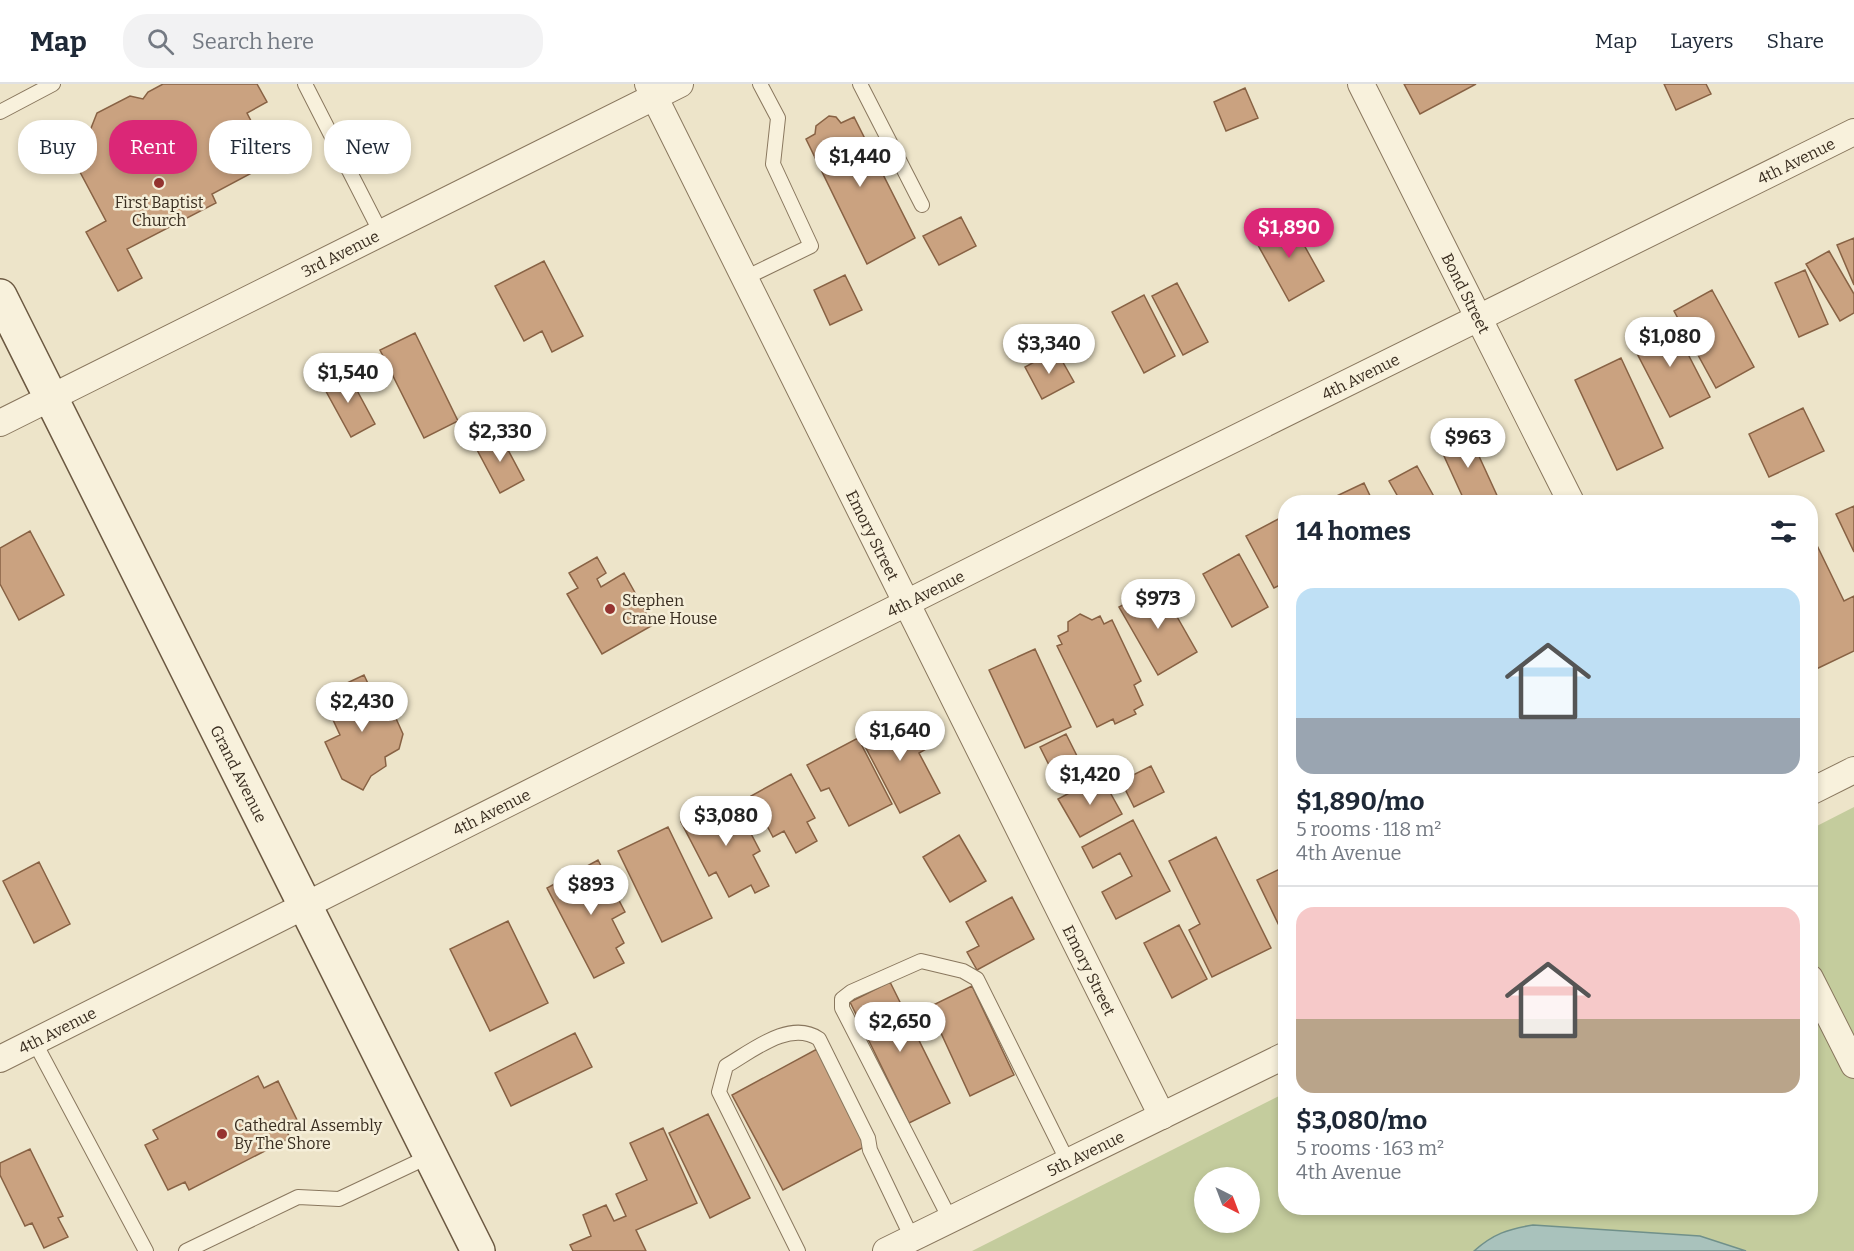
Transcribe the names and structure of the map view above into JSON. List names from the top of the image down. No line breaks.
{"streets":{"street":["4th Avenue","3rd Avenue","Bond Street","Emory Street","Grand Avenue","5th Avenue"]},"crossings":[["4th Avenue","Bond Street"],["4th Avenue","Emory Street"],["4th Avenue","Grand Avenue"],["3rd Avenue","Emory Street"],["3rd Avenue","Grand Avenue"],["Emory Street","5th Avenue"]],"places":["First Baptist Church","Stephen Crane House","Cathedral Assembly By The Shore"],"north":"bottom right","page":{"header":"Map","search":"Search here","nav":["Map","Layers","Share"],"chip":["Buy","Rent","Filters","New"],"price":["$1,440","$1,890","$1,080","$3,340","$1,540","$2,330","$963","$973","$2,430","$1,640","$1,420","$3,080","$893","$2,650"],"heading":"14 homes","list":[{"name":"$1,890/mo","note":"5 rooms · 118 m² · 4th Avenue"},{"name":"$3,080/mo","note":"5 rooms · 163 m² · 4th Avenue"}]}}
